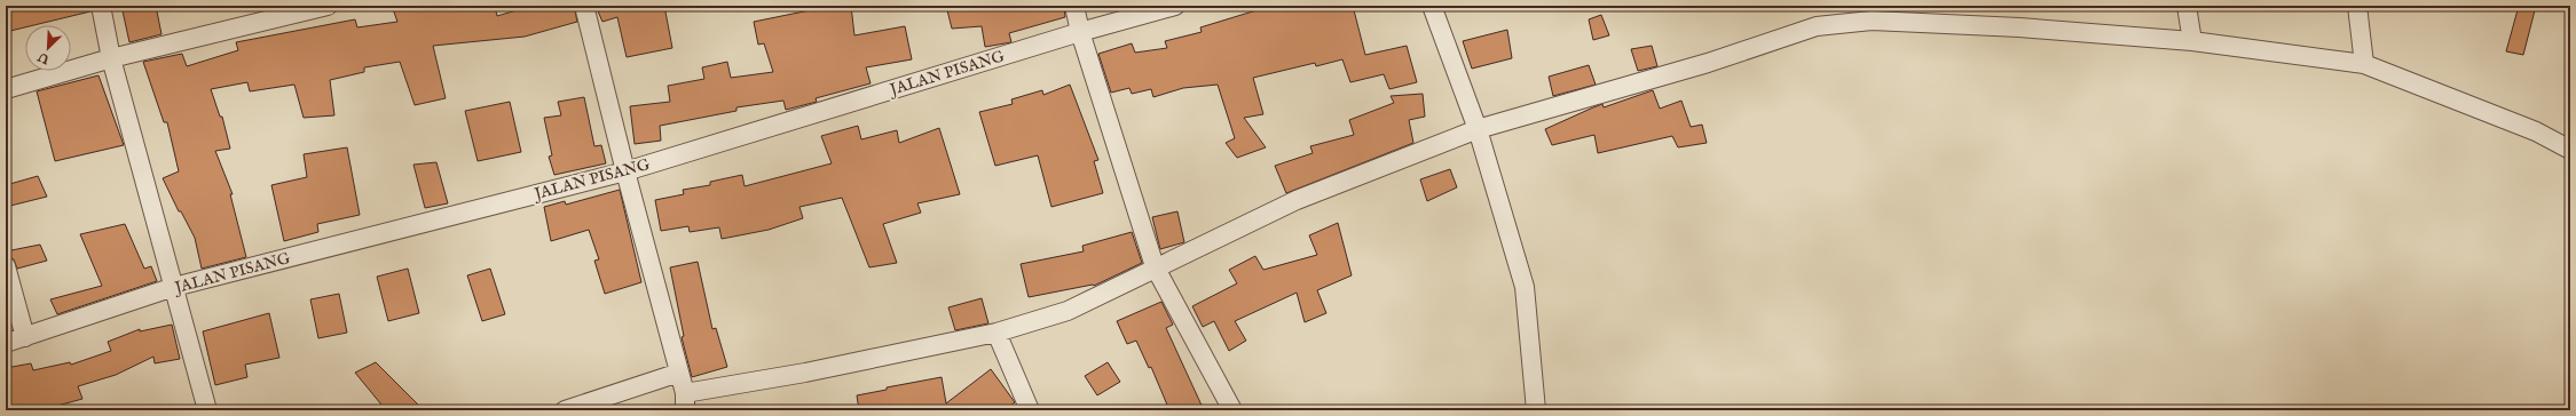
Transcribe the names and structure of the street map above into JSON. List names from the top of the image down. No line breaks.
{"streets":{"street":["JALAN PISANG"]},"north":"bottom left"}
